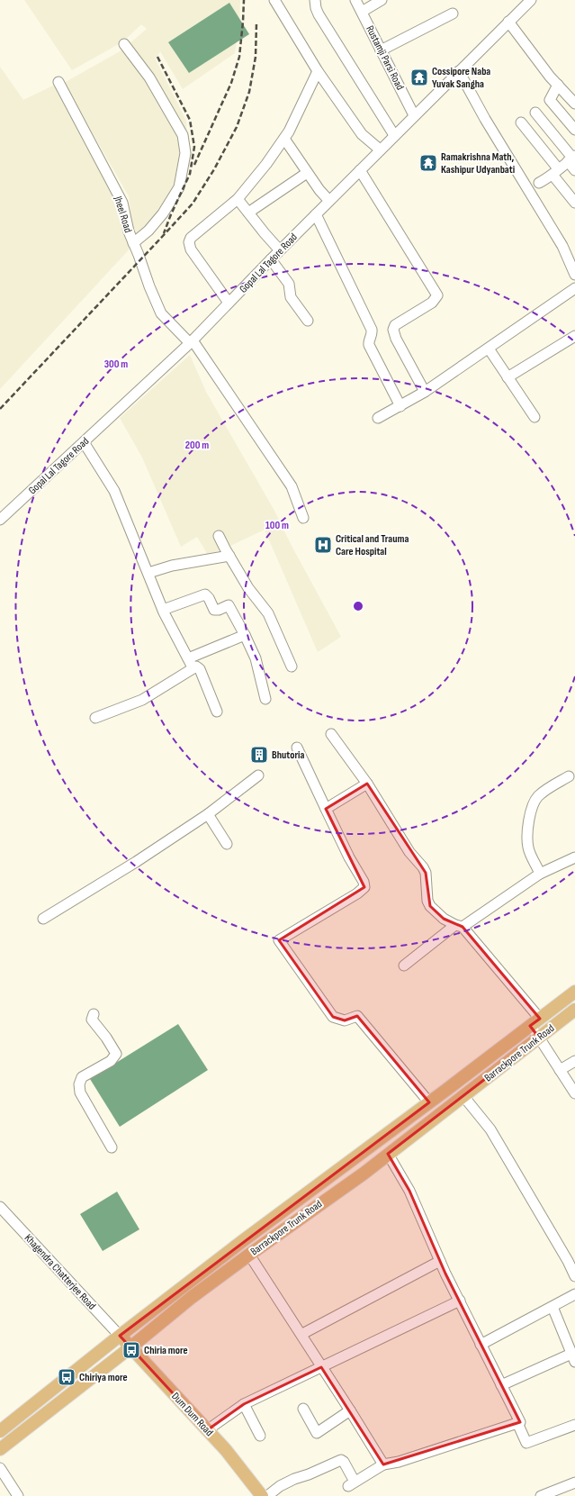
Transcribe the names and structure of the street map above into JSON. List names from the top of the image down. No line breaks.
{"streets":{"main road":["Barrackpore Trunk Road","Dum Dum Road"],"street":["Rustamji Parsi Road","Jheel Road","Gopal Lal Tagore Road","Khagendra Chatterjee Road"]},"crossings":[["Rustamji Parsi Road","Gopal Lal Tagore Road"],["Jheel Road","Gopal Lal Tagore Road"],["Barrackpore Trunk Road","Khagendra Chatterjee Road"],["Barrackpore Trunk Road","Dum Dum Road"],["Khagendra Chatterjee Road","Dum Dum Road"]],"places":{"temple":["Cossipore Naba Yuvak Sangha","Ramakrishna Math, Kashipur Udyanbati"],"hospital":["Critical and Trauma Care Hospital"],"building":["Bhutoria"],"bus stop":["Chiria more","Chiriya more"]},"rings":["300 m","200 m","100 m"]}
